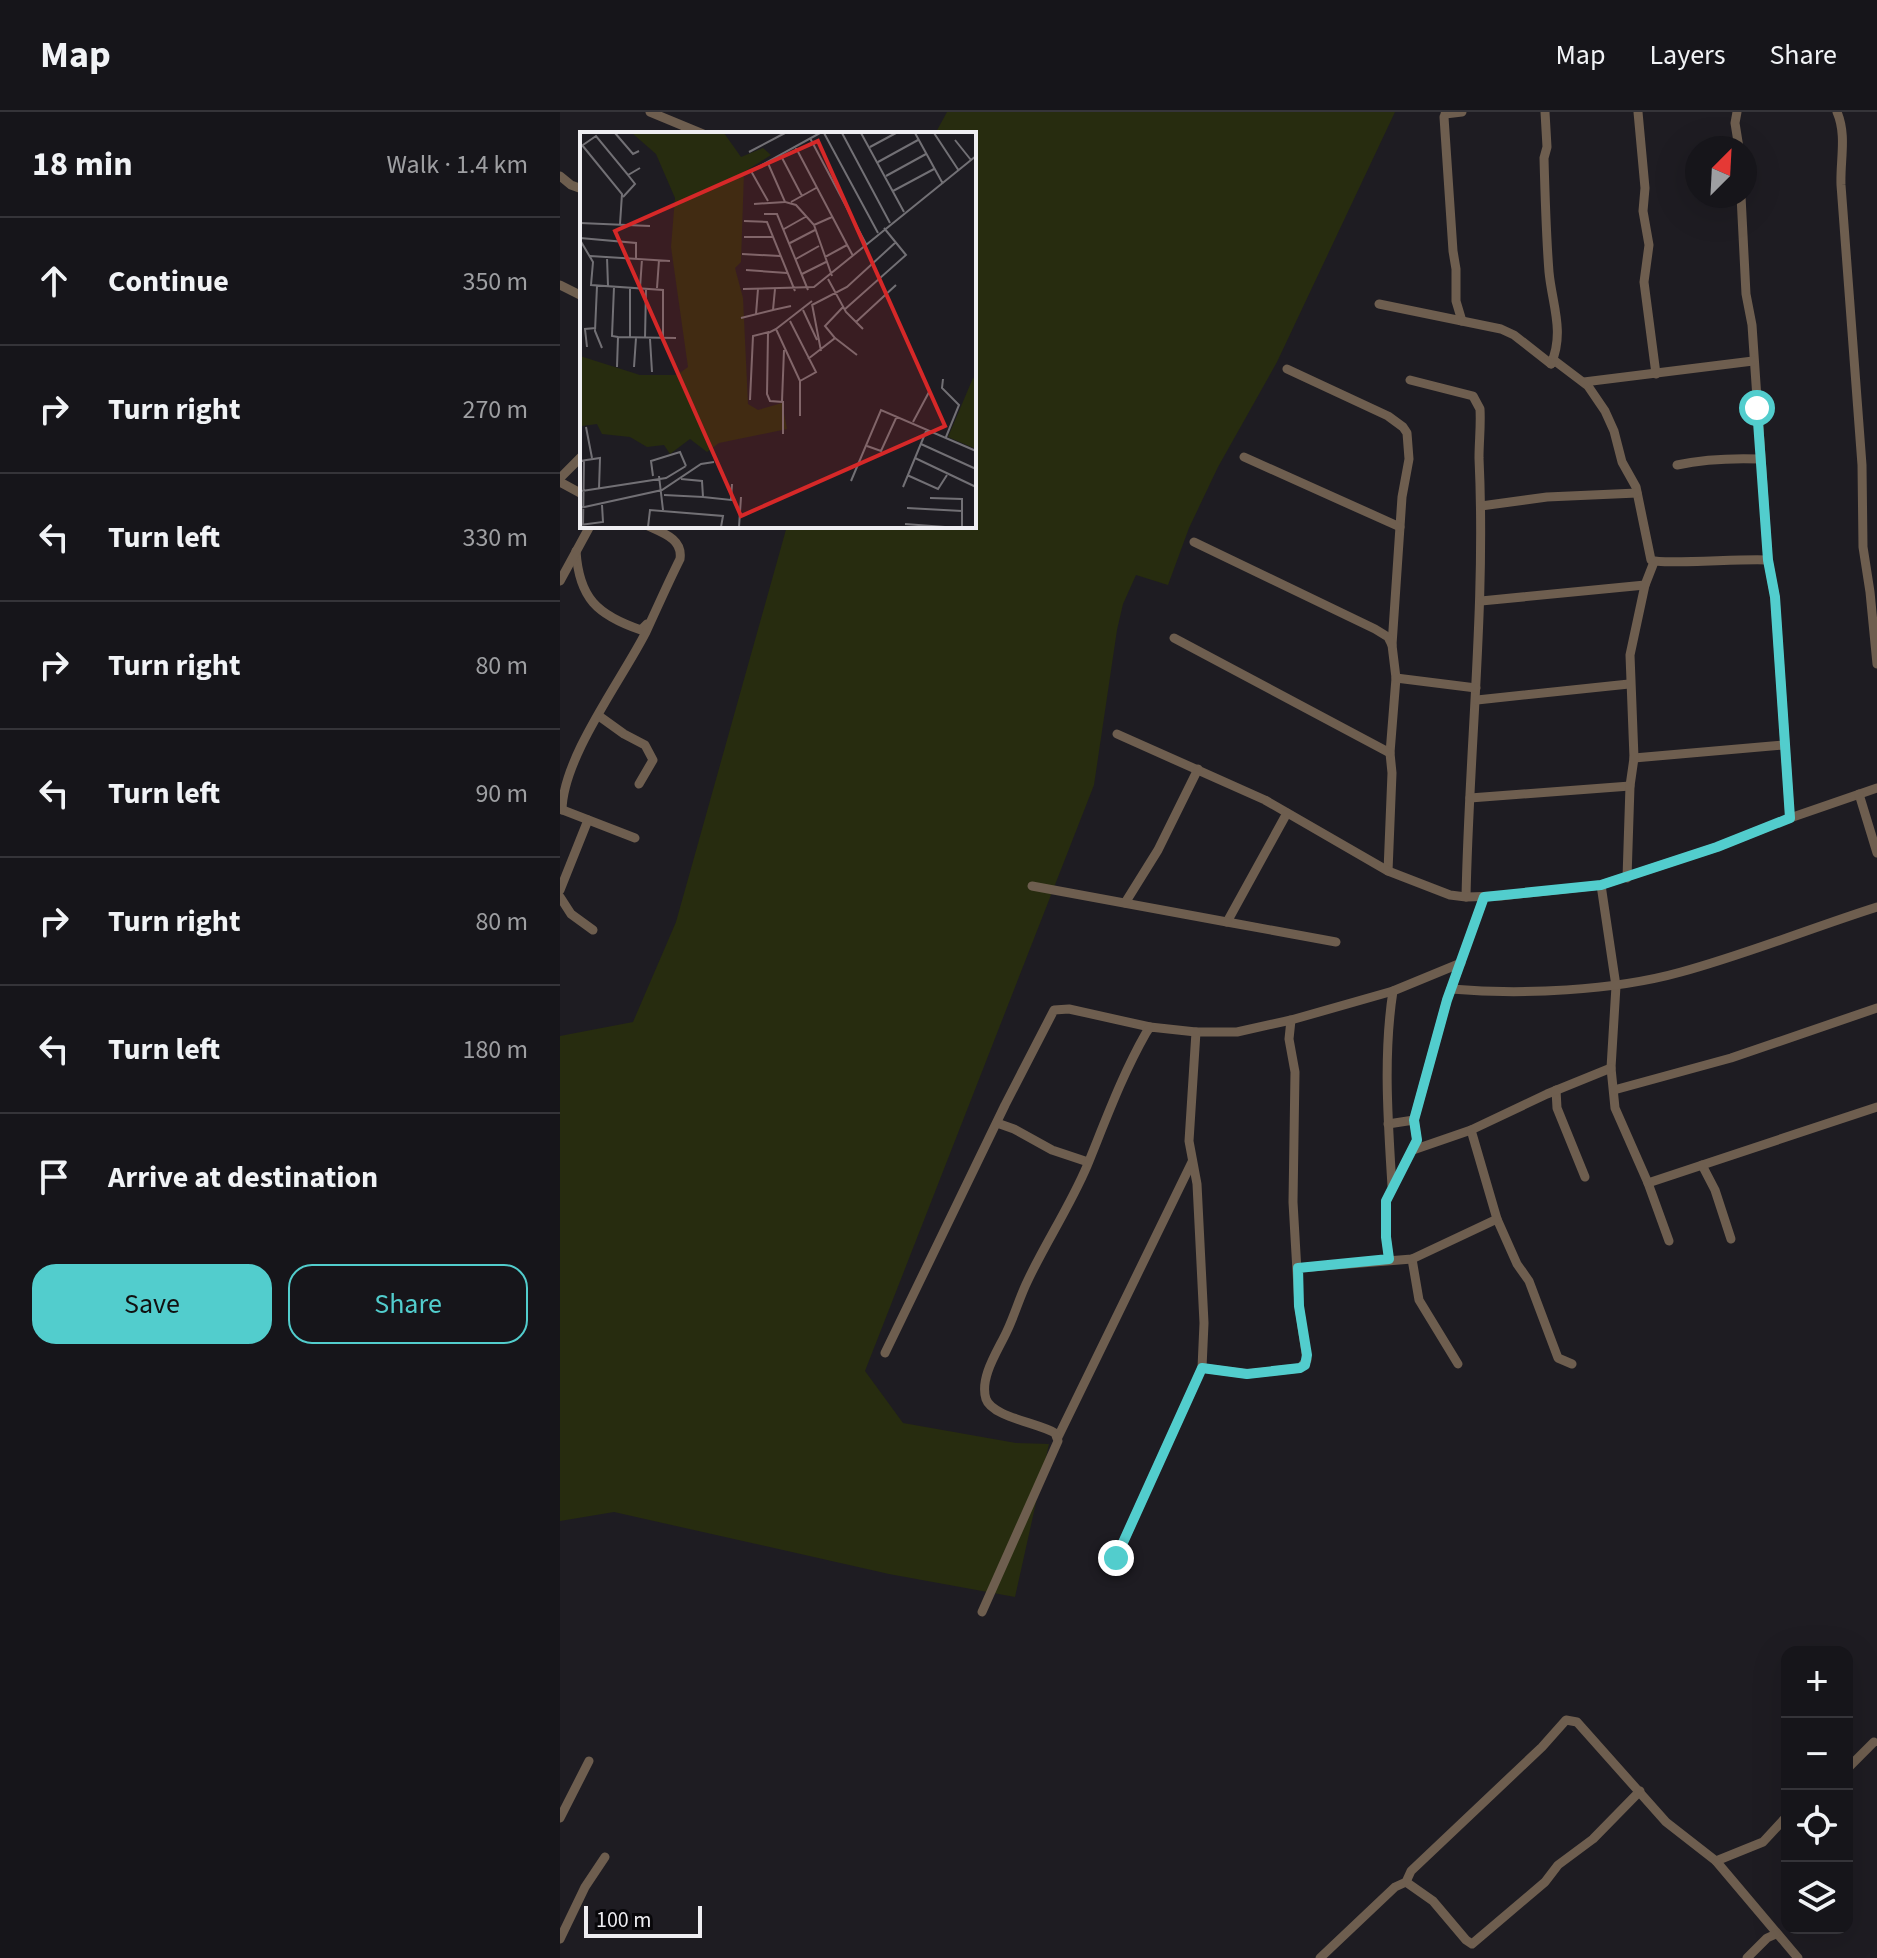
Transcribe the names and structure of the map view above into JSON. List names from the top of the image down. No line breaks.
{"scale_bar":"100 m","north":"top right","page":{"header":"Map","nav":["Map","Layers","Share"],"heading":["18 min","Walk · 1.4 km"],"list":[["Continue","350 m"],["Turn right","270 m"],["Turn left","330 m"],["Turn right","80 m"],["Turn left","90 m"],["Turn right","80 m"],["Turn left","180 m"],"Arrive at destination"],"buttons":["Save","Share"],"map_buttons":["+","−"],"scale":"100 m"}}
